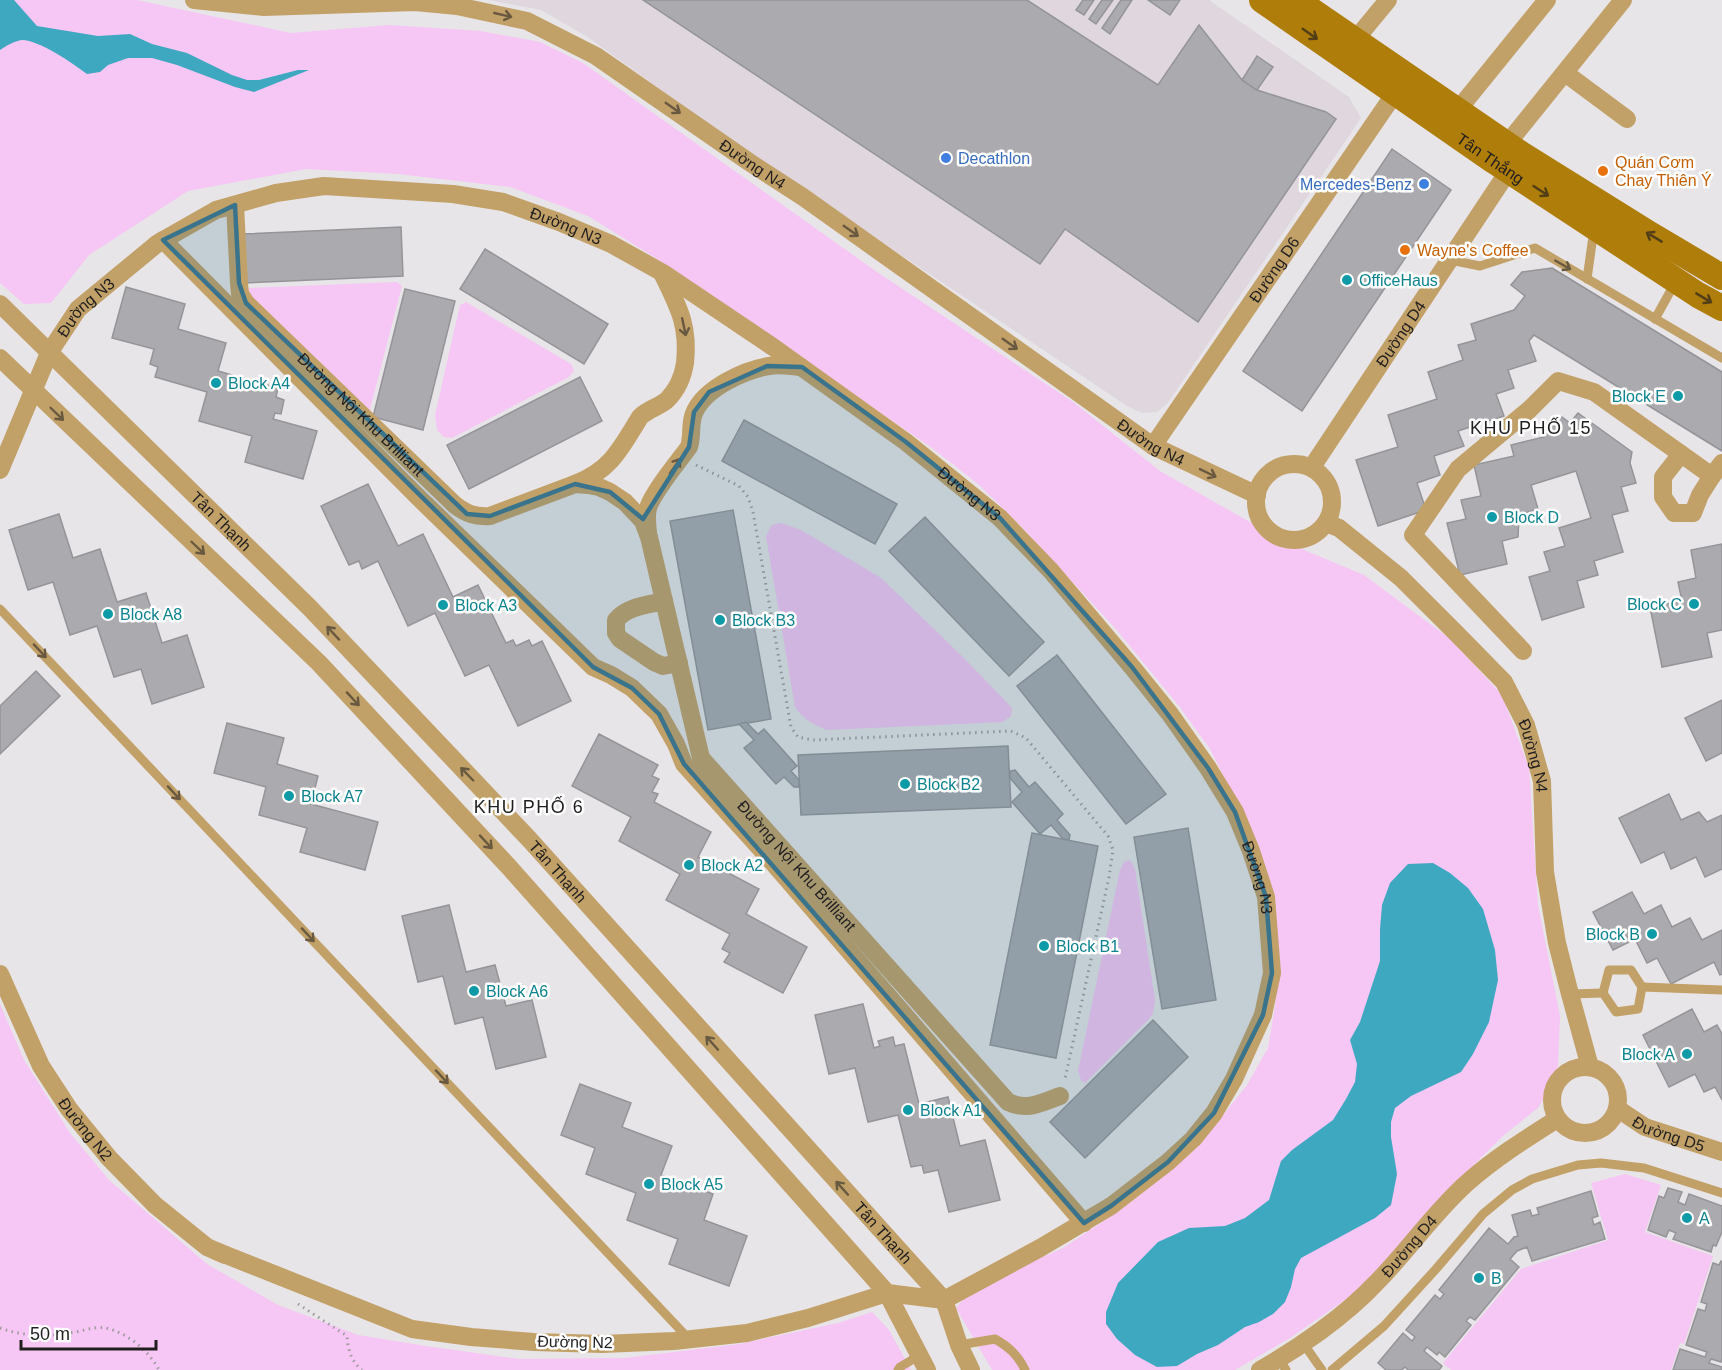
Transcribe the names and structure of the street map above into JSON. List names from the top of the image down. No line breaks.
{"streets":{"street":["Tân Thắng","Đường N4","Đường N3","Đường D6","Đường D4","Đường Nội Khu Brilliant","Tân Thạnh","Đường N2","Đường D5"]},"crossings":[["Tân Thắng","Đường D6"],["Tân Thắng","Đường D4"],["Đường N4","Đường D6"],["Đường N4","Đường D4"],["Đường N4","Đường D5"],["Đường N3","Đường Nội Khu Brilliant"],["Đường N3","Tân Thạnh"],["Đường N3","Đường N2"],["Đường D4","Đường D5"],["Tân Thạnh","Đường N2"]],"one_way":["Đường N4"],"districts":["KHU PHỐ 15","KHU PHỐ 6"],"places":["Decathlon","Quán Cơm Chay Thiên Ý","Mercedes-Benz","Wayne's Coffee","OfficeHaus","Block A4","Block E","Block D","Block C","Block A3","Block A8","Block B3","Block B2","Block A7","Block A2","Block B","Block B1","Block A6","Block A","Block A1","Block A5","A","B"],"scale_bar":"50 m"}
